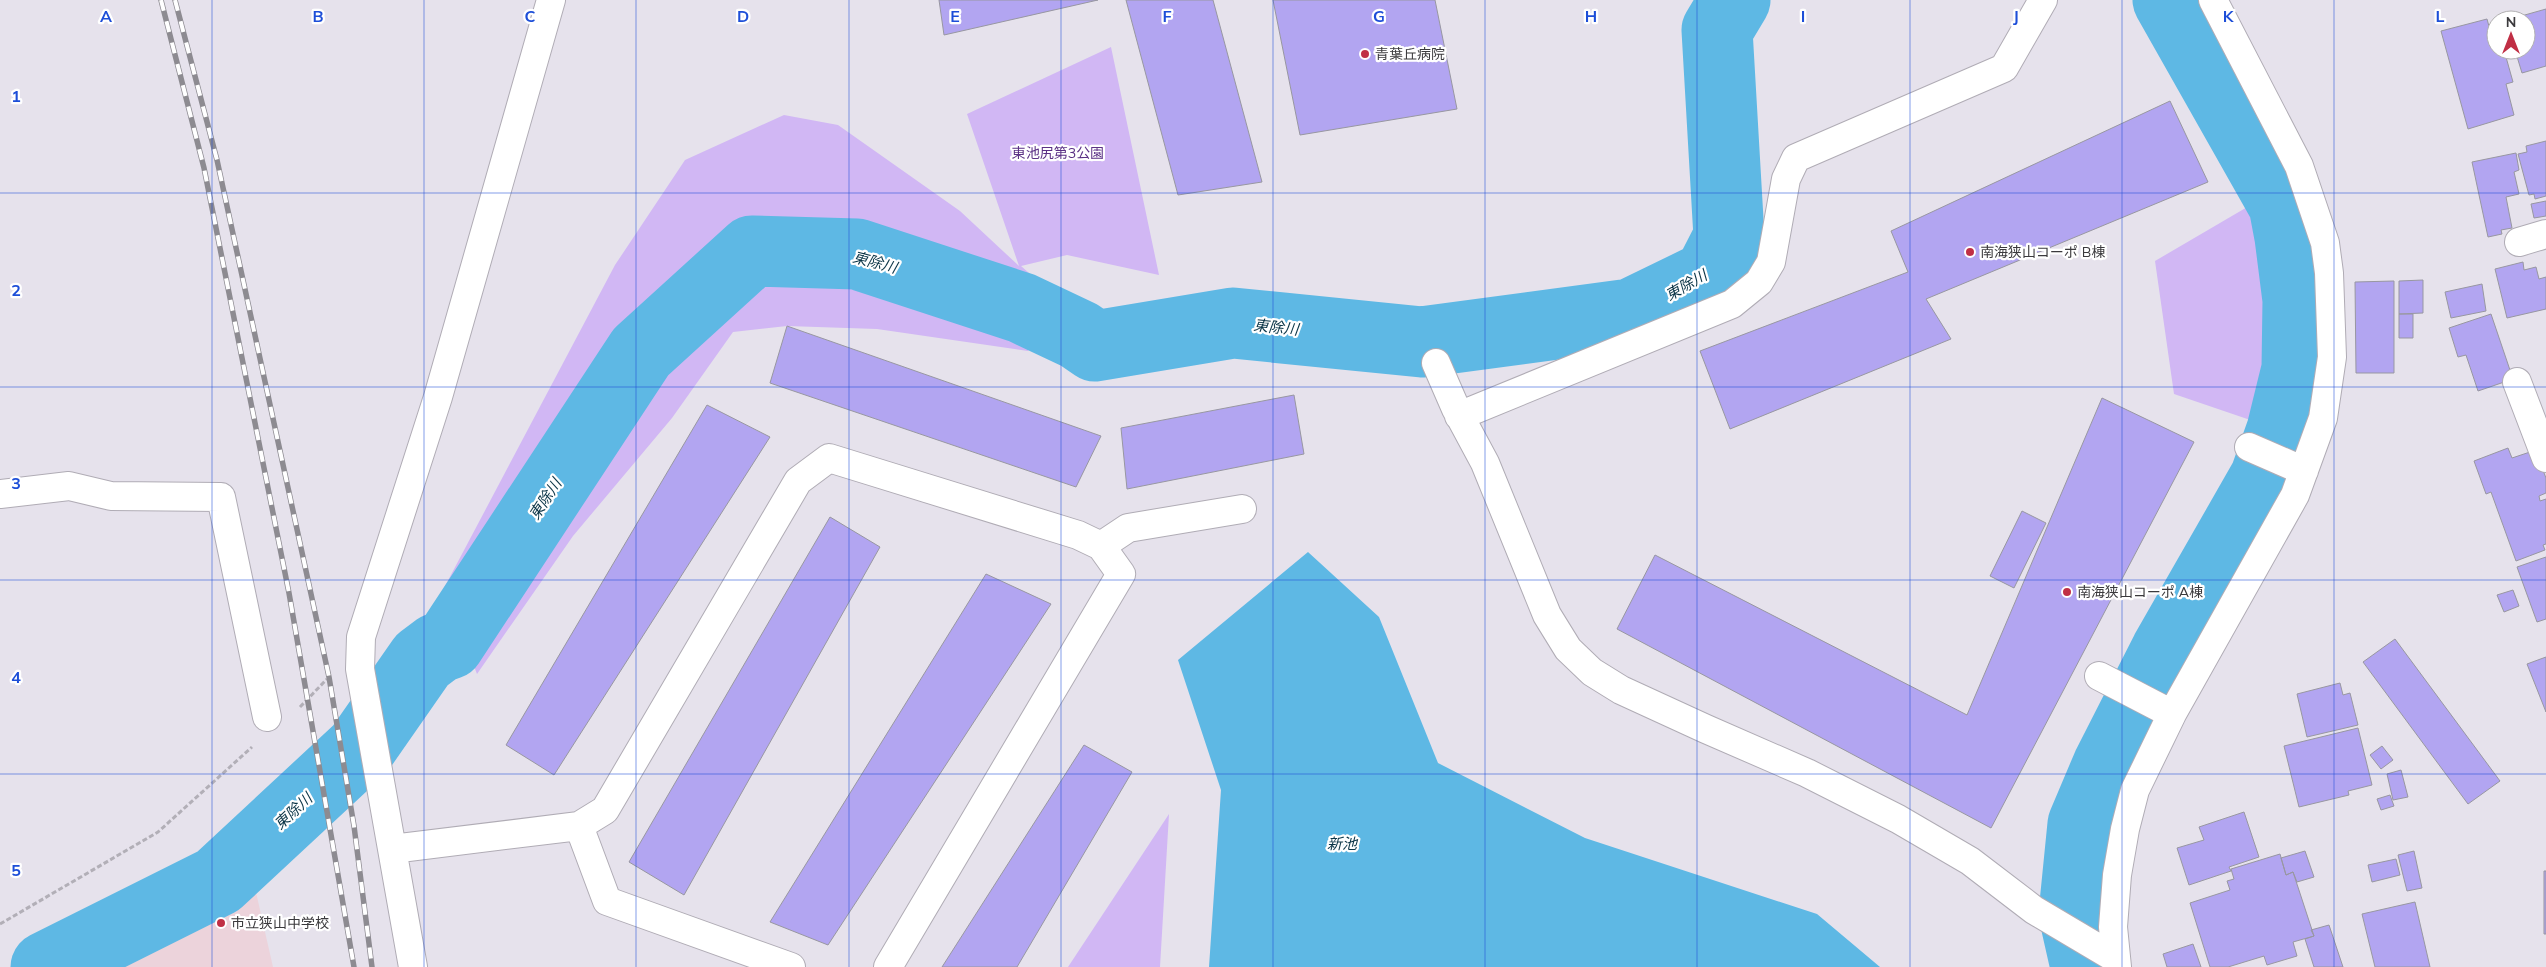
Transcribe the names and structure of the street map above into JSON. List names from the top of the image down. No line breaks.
{"water":["東除川","新池"],"parks":["東池尻第3公園"],"places":["青葉丘病院","南海狭山コーポ B棟","南海狭山コーポ A棟","市立狭山中学校"],"north":"top","grid":{"columns":["A","B","C","D","E","F","G","H","I","J","K","L"],"rows":["1","2","3","4","5"]}}
